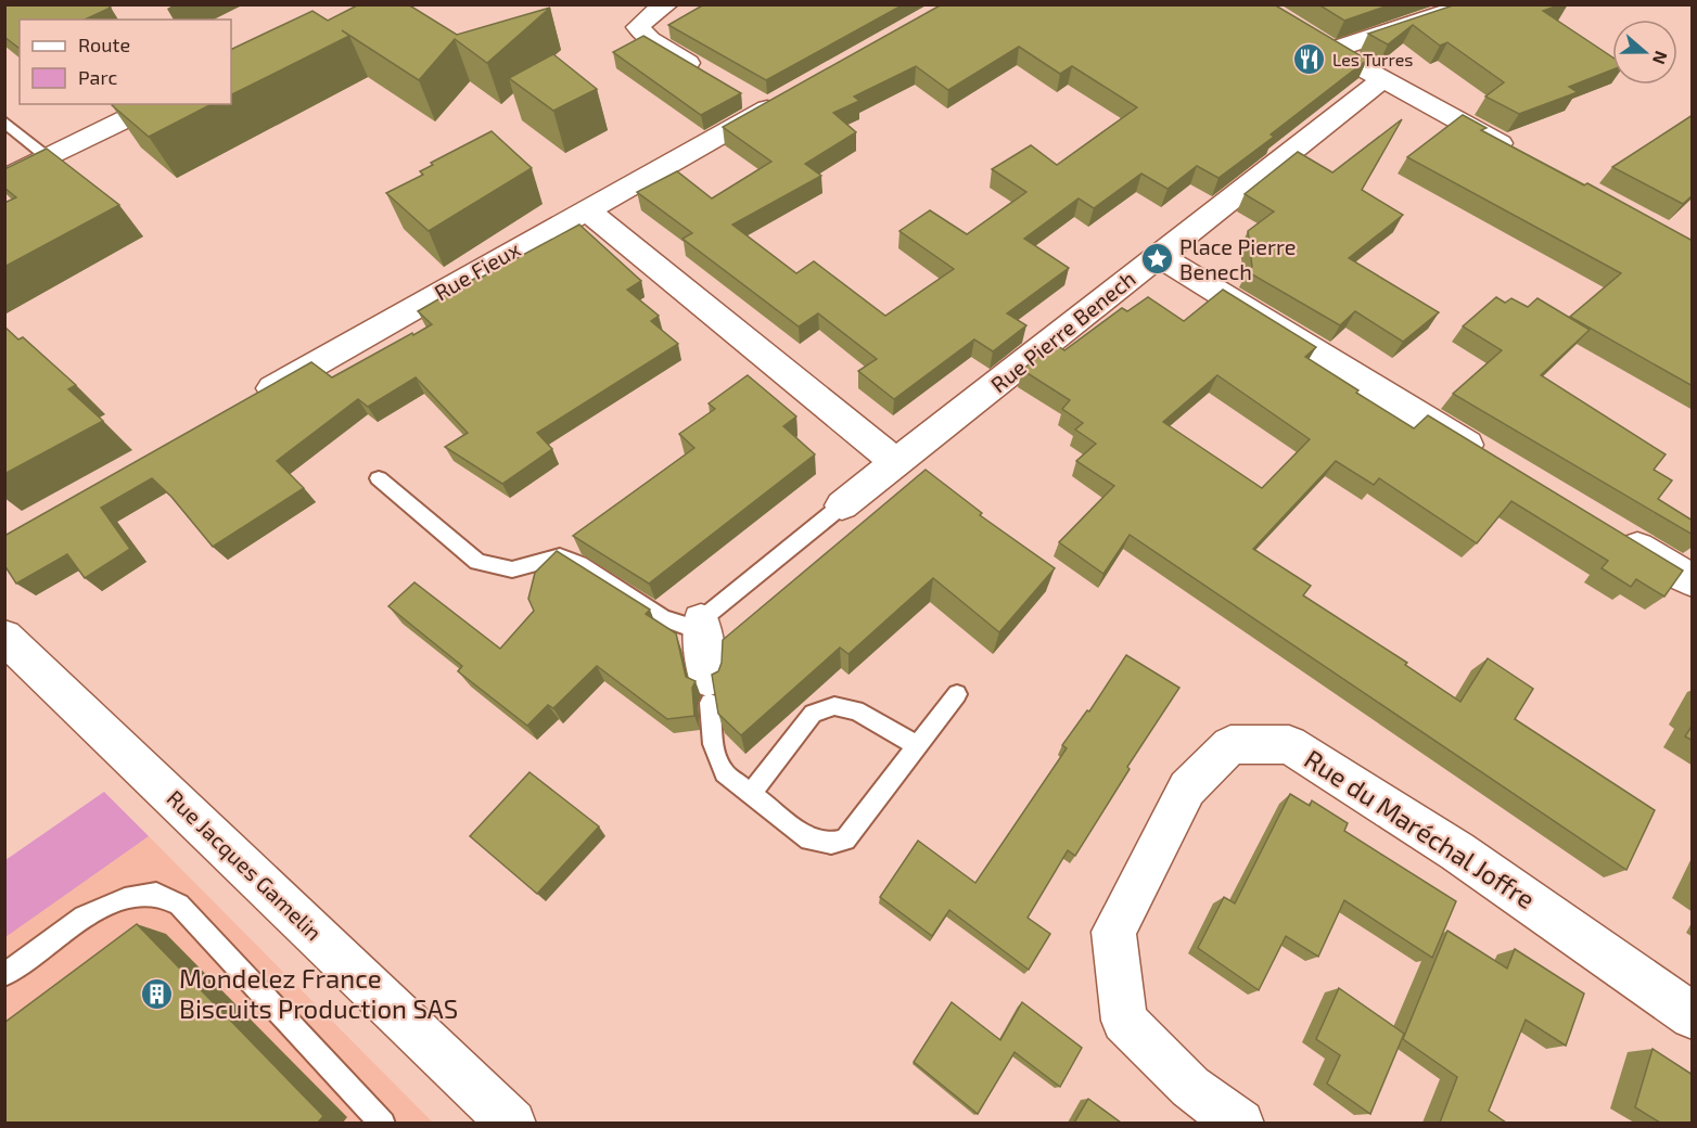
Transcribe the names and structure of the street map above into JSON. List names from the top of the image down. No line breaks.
{"streets":{"street":["Rue Fieux","Rue Pierre Benech","Rue du Maréchal Joffre","Rue Jacques Gamelin"]},"places":{"restaurant":["Les Turres"],"place":["Place Pierre Benech"],"building":["Mondelez France Biscuits Production SAS"]},"legend":["Route","Parc"],"north":"right"}
